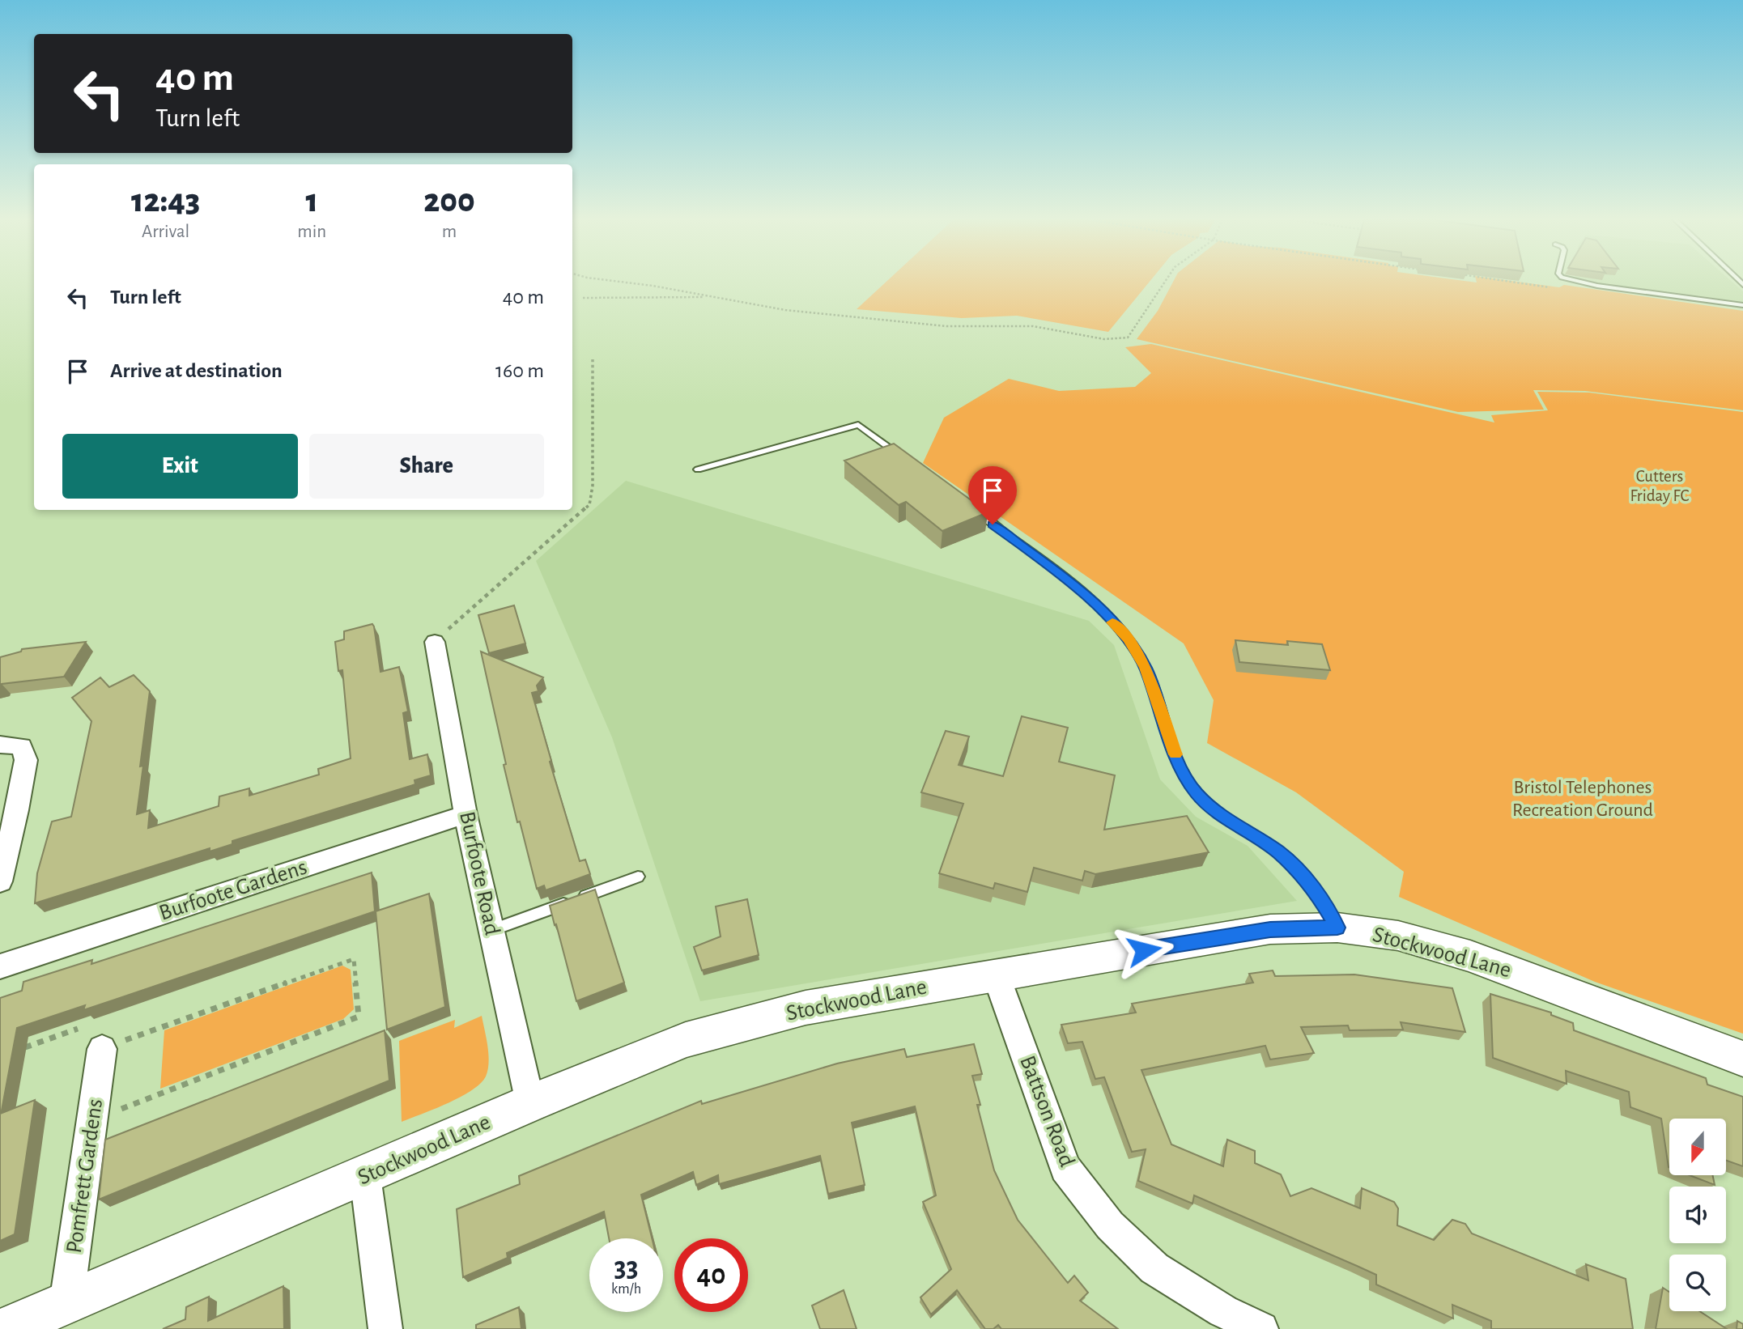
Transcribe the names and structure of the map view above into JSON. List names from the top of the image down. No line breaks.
{"streets":{"street":["Burfoote Road","Burfoote Gardens","Stockwood Lane","Battson Road","Pomfrett Gardens"]},"crossings":[["Burfoote Road","Burfoote Gardens"],["Burfoote Road","Stockwood Lane"],["Stockwood Lane","Battson Road"],["Stockwood Lane","Pomfrett Gardens"]],"parks":["Cutters Friday FC","Bristol Telephones Recreation Ground"],"north":"bottom","page":{"turn":["40 m","Turn left"],"eta":["12:43","Arrival","1","min","200","m"],"list":[{"name":"Turn left","value":"40 m"},{"name":"Arrive at destination","value":"160 m"}],"buttons":["Exit","Share"],"speed":"33 km/h","limit":"40"}}
